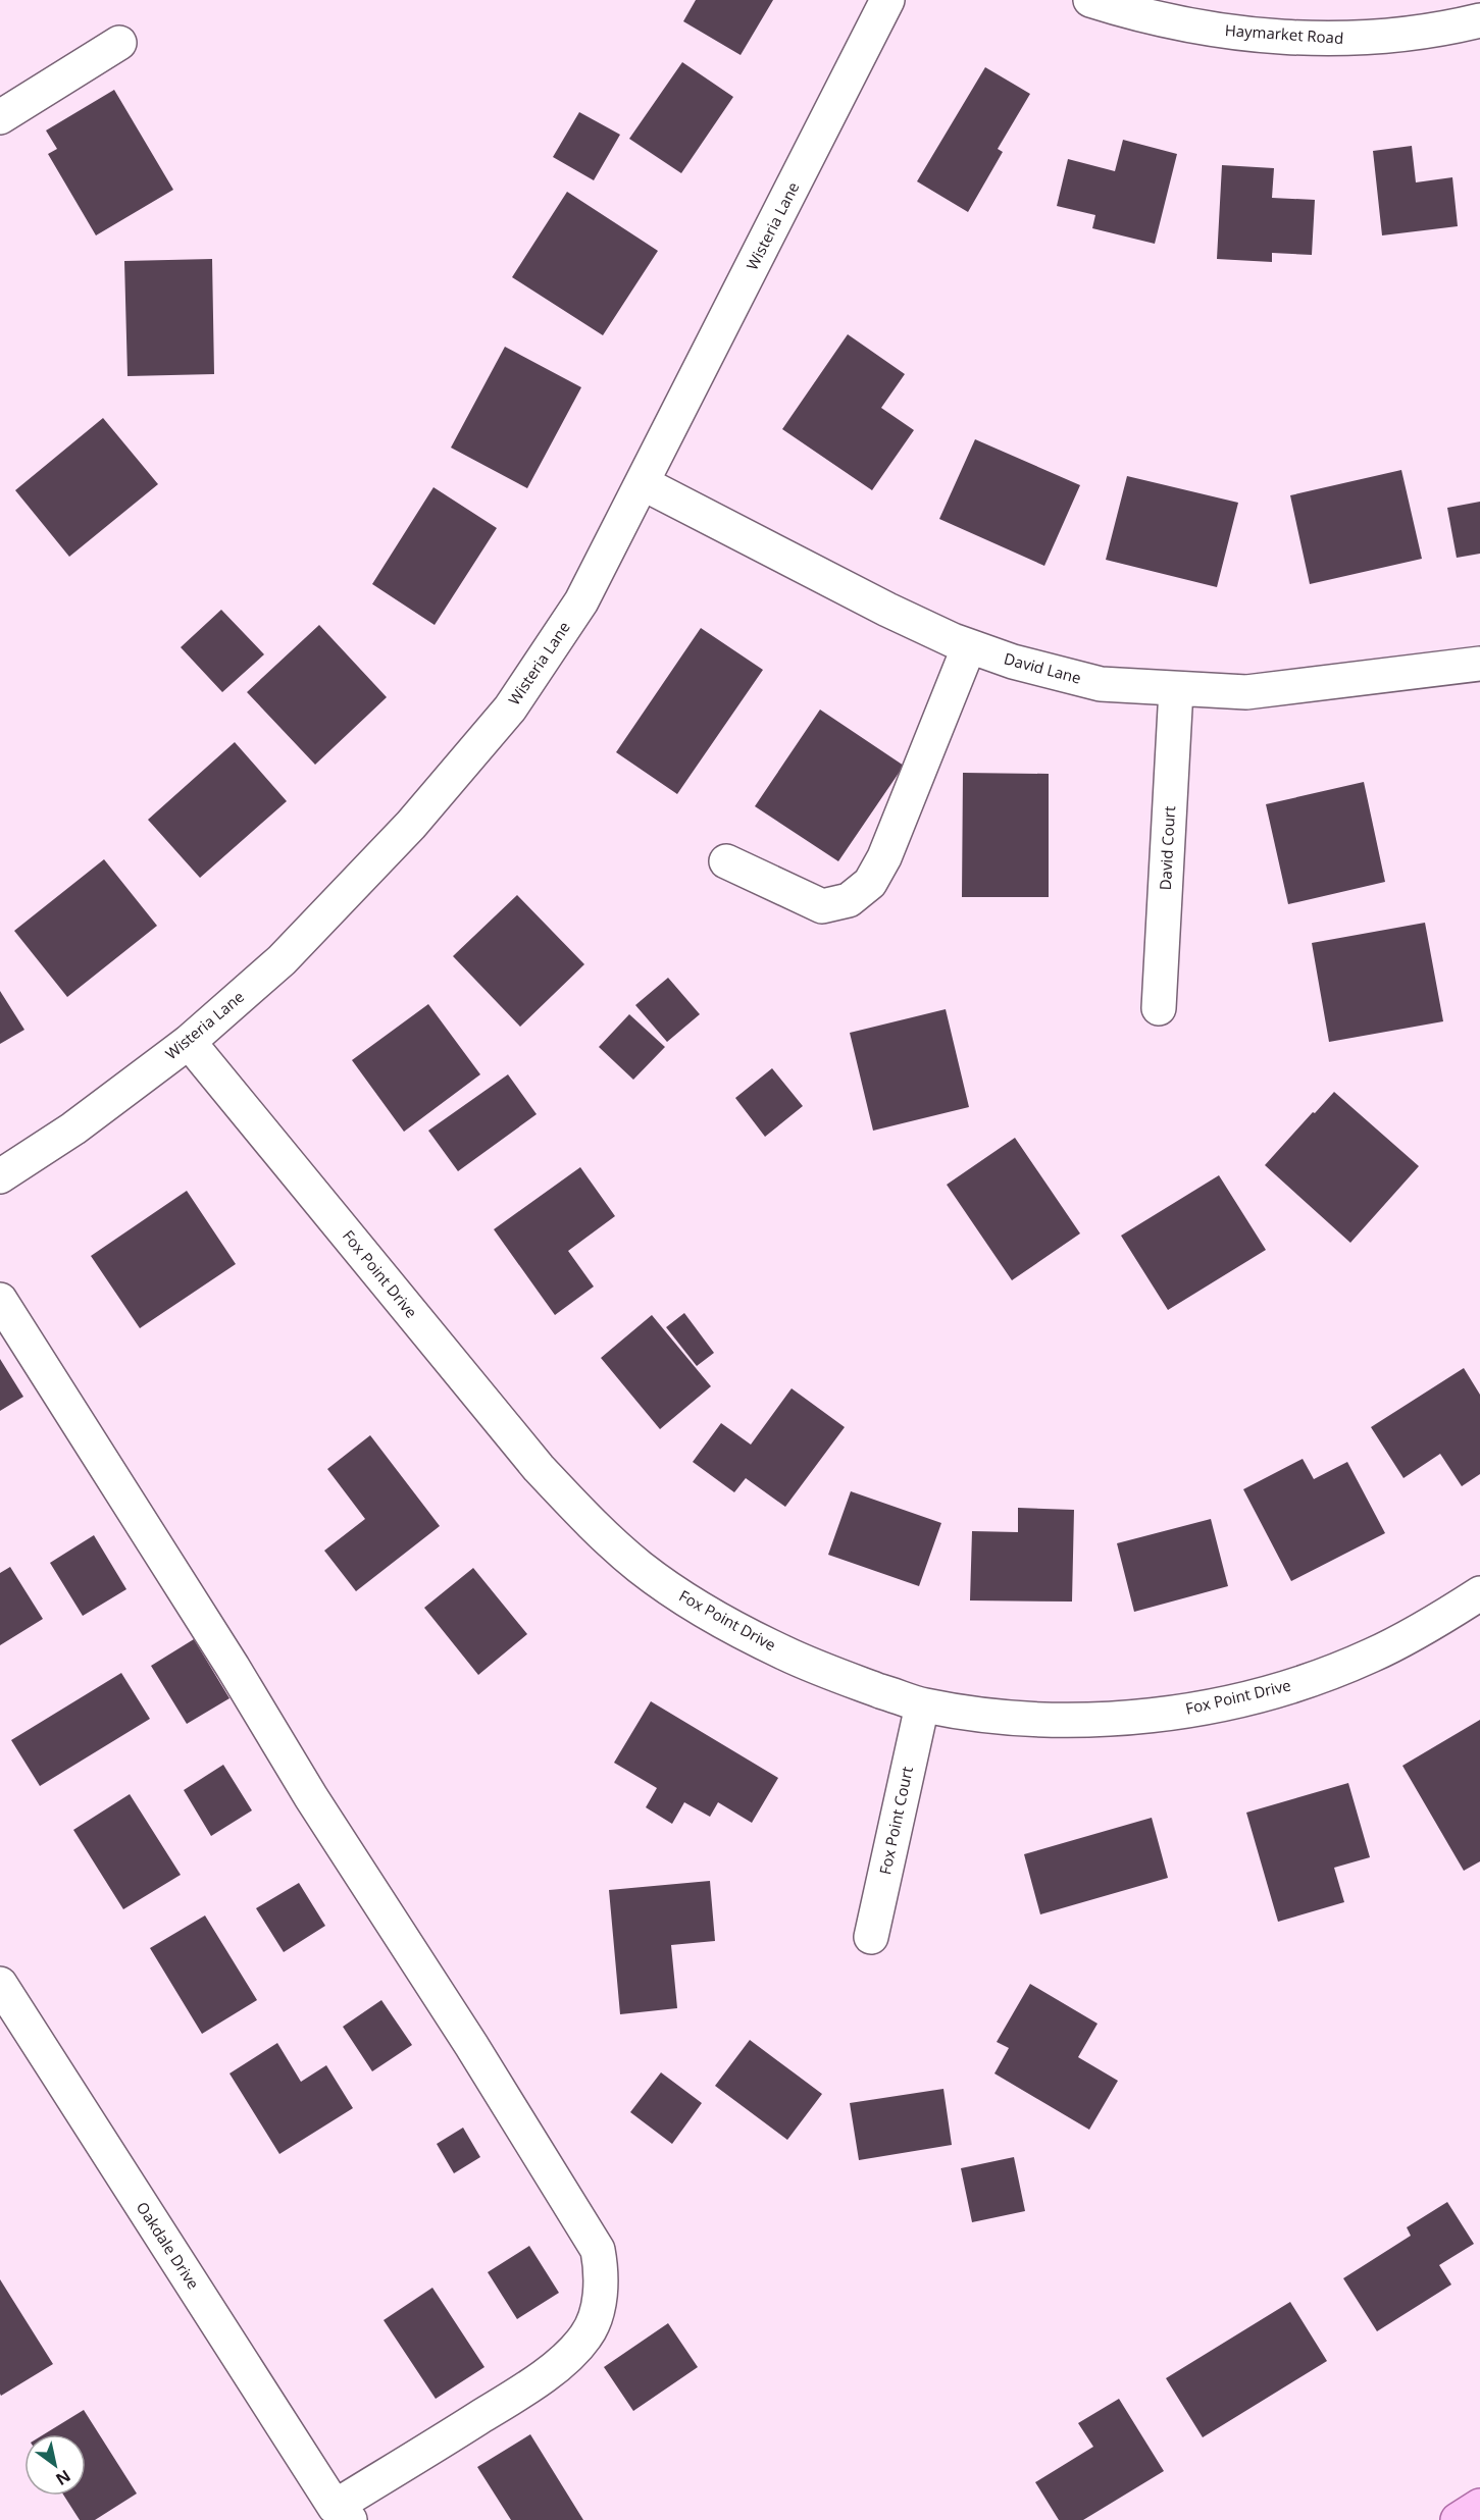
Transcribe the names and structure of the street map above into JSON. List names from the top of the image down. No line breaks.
{"streets":{"street":["Haymarket Road","Wisteria Lane","David Lane","David Court","Fox Point Drive","Fox Point Court","Oakdale Drive"]},"crossings":[["Wisteria Lane","David Lane"],["Wisteria Lane","Fox Point Drive"],["David Lane","David Court"],["Fox Point Drive","Fox Point Court"]],"north":"bottom right"}
